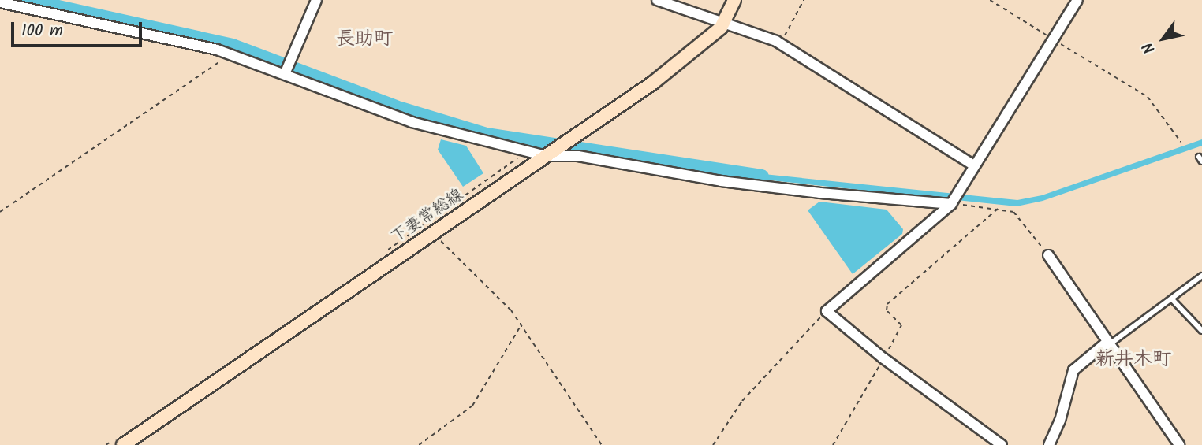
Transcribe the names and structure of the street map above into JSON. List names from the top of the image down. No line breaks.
{"streets":{"main road":["下妻常総線"]},"districts":["長助町","新井木町"],"scale_bar":"100 m","north":"bottom left"}
